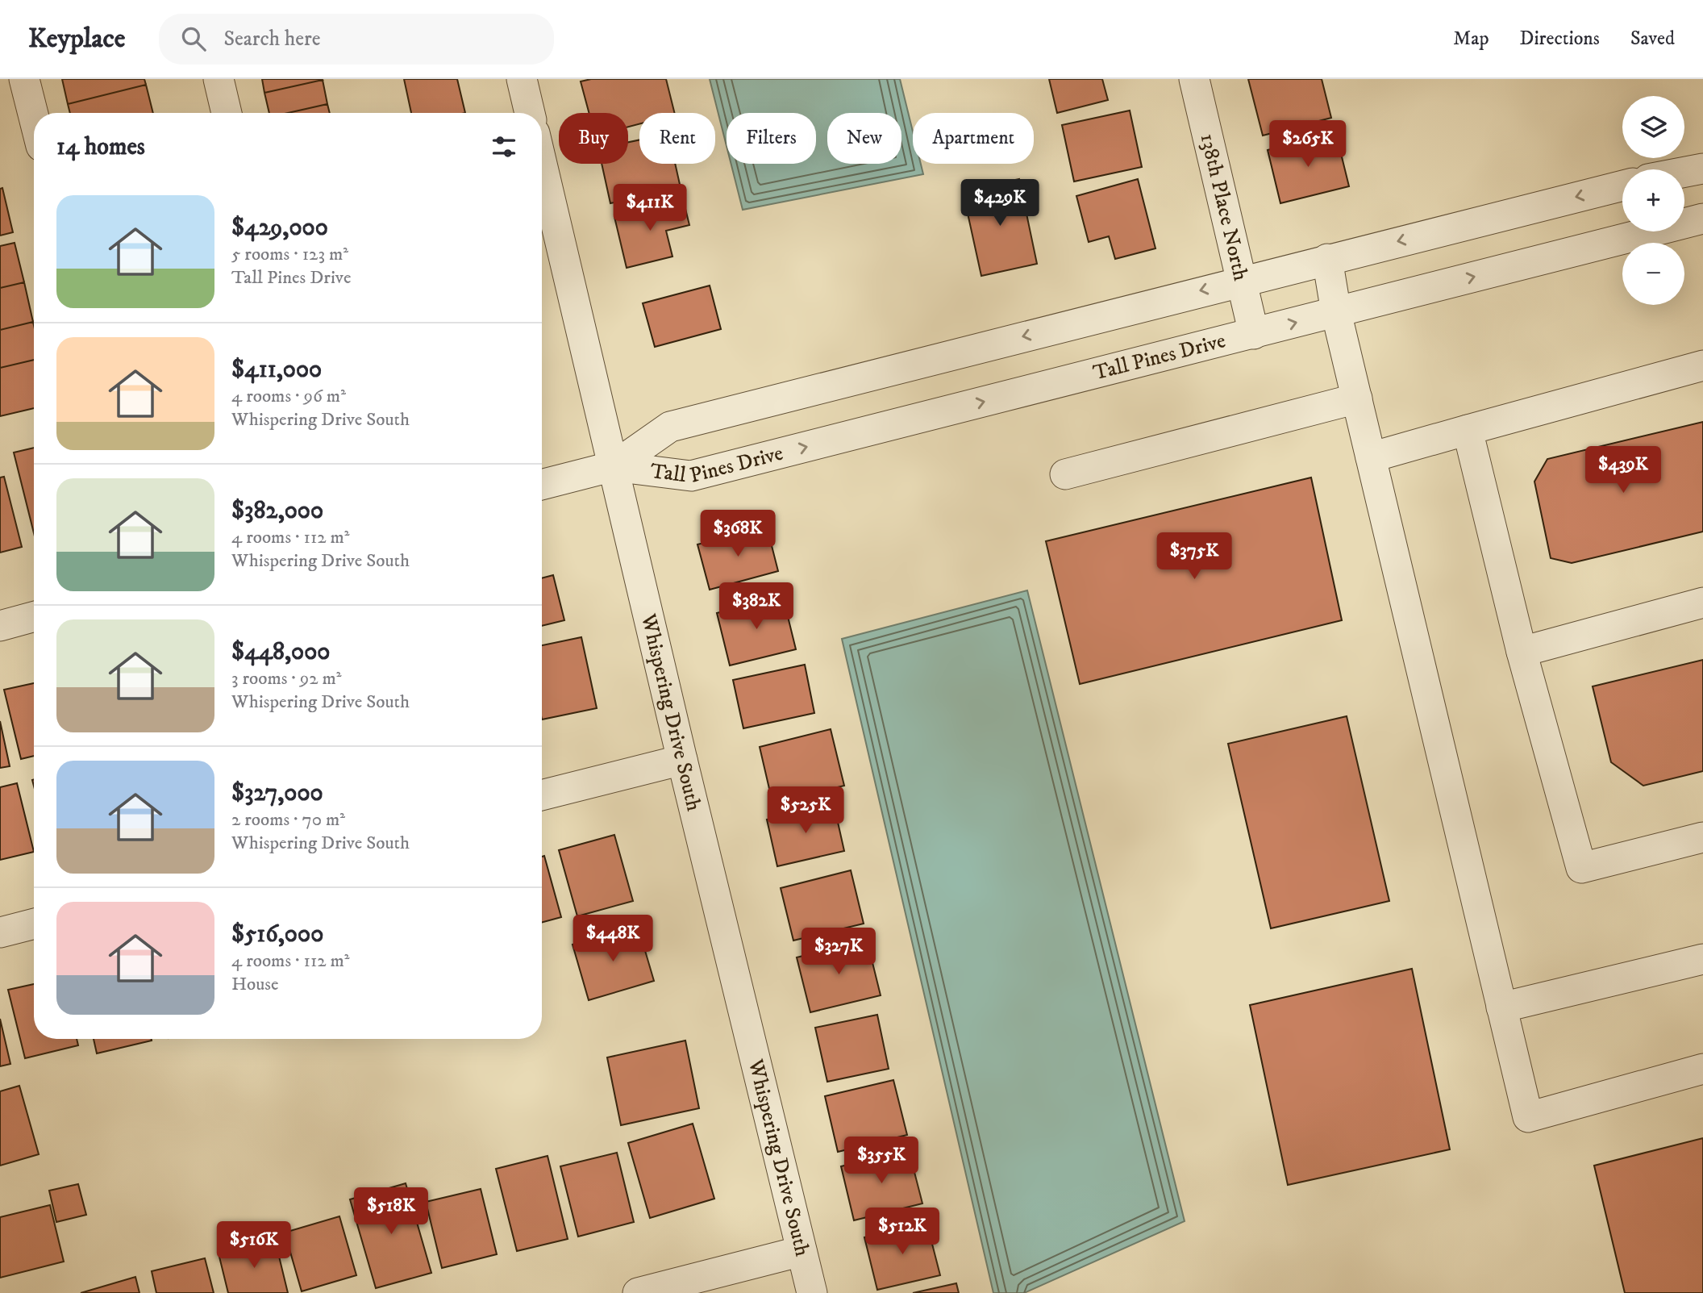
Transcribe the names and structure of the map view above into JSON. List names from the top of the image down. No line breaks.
{"streets":{"street":["138th Place North","Tall Pines Drive","Whispering Drive South"]},"crossings":[["138th Place North","Tall Pines Drive"],["Tall Pines Drive","Whispering Drive South"]],"page":{"header":"Keyplace","search":"Search here","nav":["Map","Directions","Saved"],"map_buttons":["+","−"],"chip":["Buy","Rent","Filters","New","Apartment"],"heading":"14 homes","price":["$265K","$429K","$411K","$439K","$368K","$375K","$382K","$525K","$448K","$327K","$355K","$518K","$512K","$516K"],"list":[{"name":"$429,000","note":"5 rooms · 123 m² · Tall Pines Drive"},{"name":"$411,000","note":"4 rooms · 96 m² · Whispering Drive South"},{"name":"$382,000","note":"4 rooms · 112 m² · Whispering Drive South"},{"name":"$448,000","note":"3 rooms · 92 m² · Whispering Drive South"},{"name":"$327,000","note":"2 rooms · 70 m² · Whispering Drive South"},{"name":"$516,000","note":"4 rooms · 112 m² · House"}]}}
